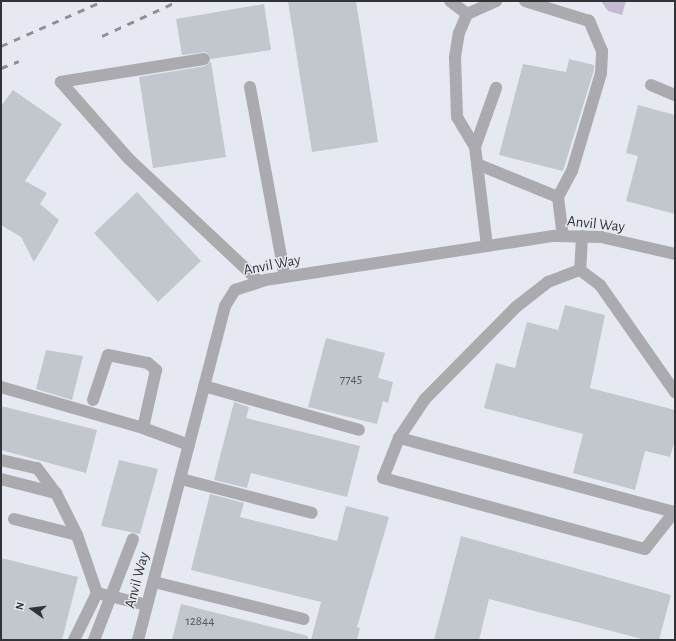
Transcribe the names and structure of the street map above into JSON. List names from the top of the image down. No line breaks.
{"streets":{"street":["Anvil Way"]},"house_numbers":["7745","12844"],"north":"left"}
